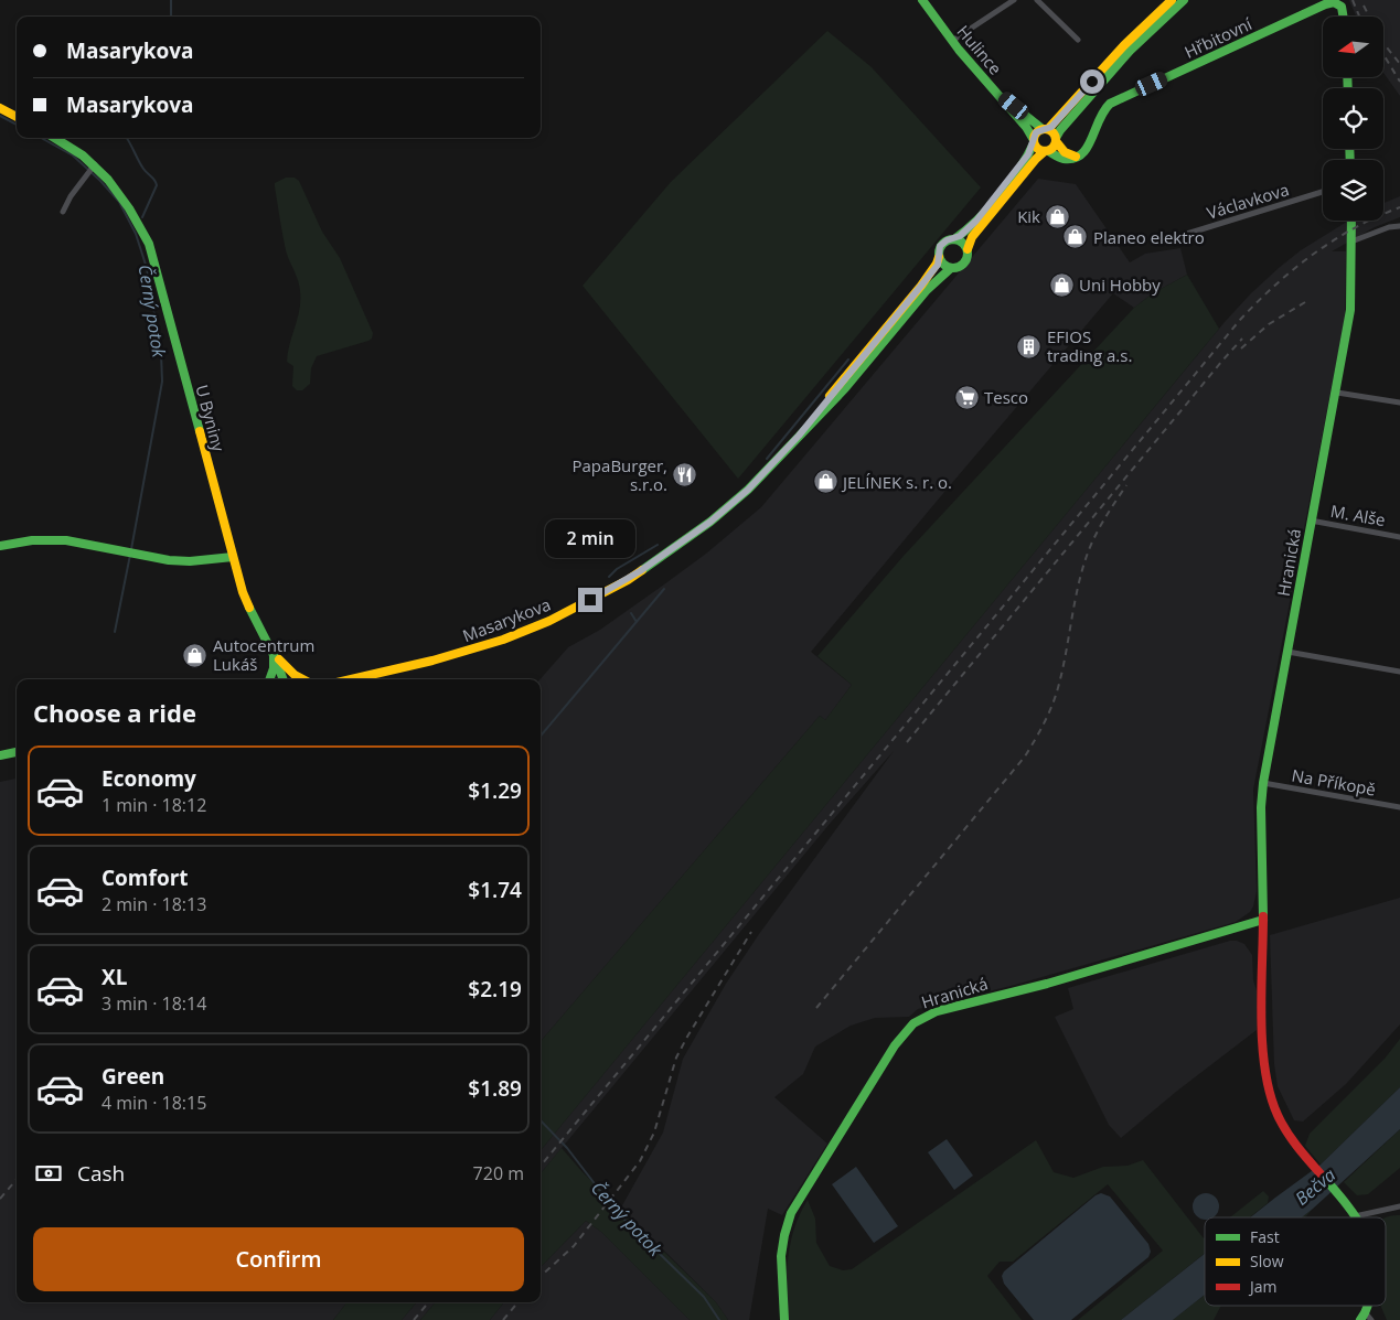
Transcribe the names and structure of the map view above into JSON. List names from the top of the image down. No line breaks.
{"streets":{"street":["Hřbitovní","Hulince","Václavkova","U Byniny","M. Alše","Hranická","Masarykova","Na Příkopě"]},"crossings":[["Hulince","Masarykova"],["M. Alše","Hranická"],["Hranická","Na Příkopě"]],"water":["Černý potok","Bečva"],"places":{"shop":["Kik","Planeo elektro","Uni Hobby","JELÍNEK s. r. o.","Autocentrum Lukáš"],"building":["EFIOS trading a.s."],"supermarket":["Tesco"],"restaurant":["PapaBurger, s.r.o."]},"legend":["Fast","Slow","Jam"],"north":"left","page":{"banner":["Masarykova","Masarykova"],"bubble":"2 min","heading":"Choose a ride","list":[{"name":"Economy","note":"1 min · 18:12","value":"$1.29"},{"name":"Comfort","note":"2 min · 18:13","value":"$1.74"},{"name":"XL","note":"3 min · 18:14","value":"$2.19"},{"name":"Green","note":"4 min · 18:15","value":"$1.89"}],"pay":["Cash","720 m"],"buttons":"Confirm"}}
